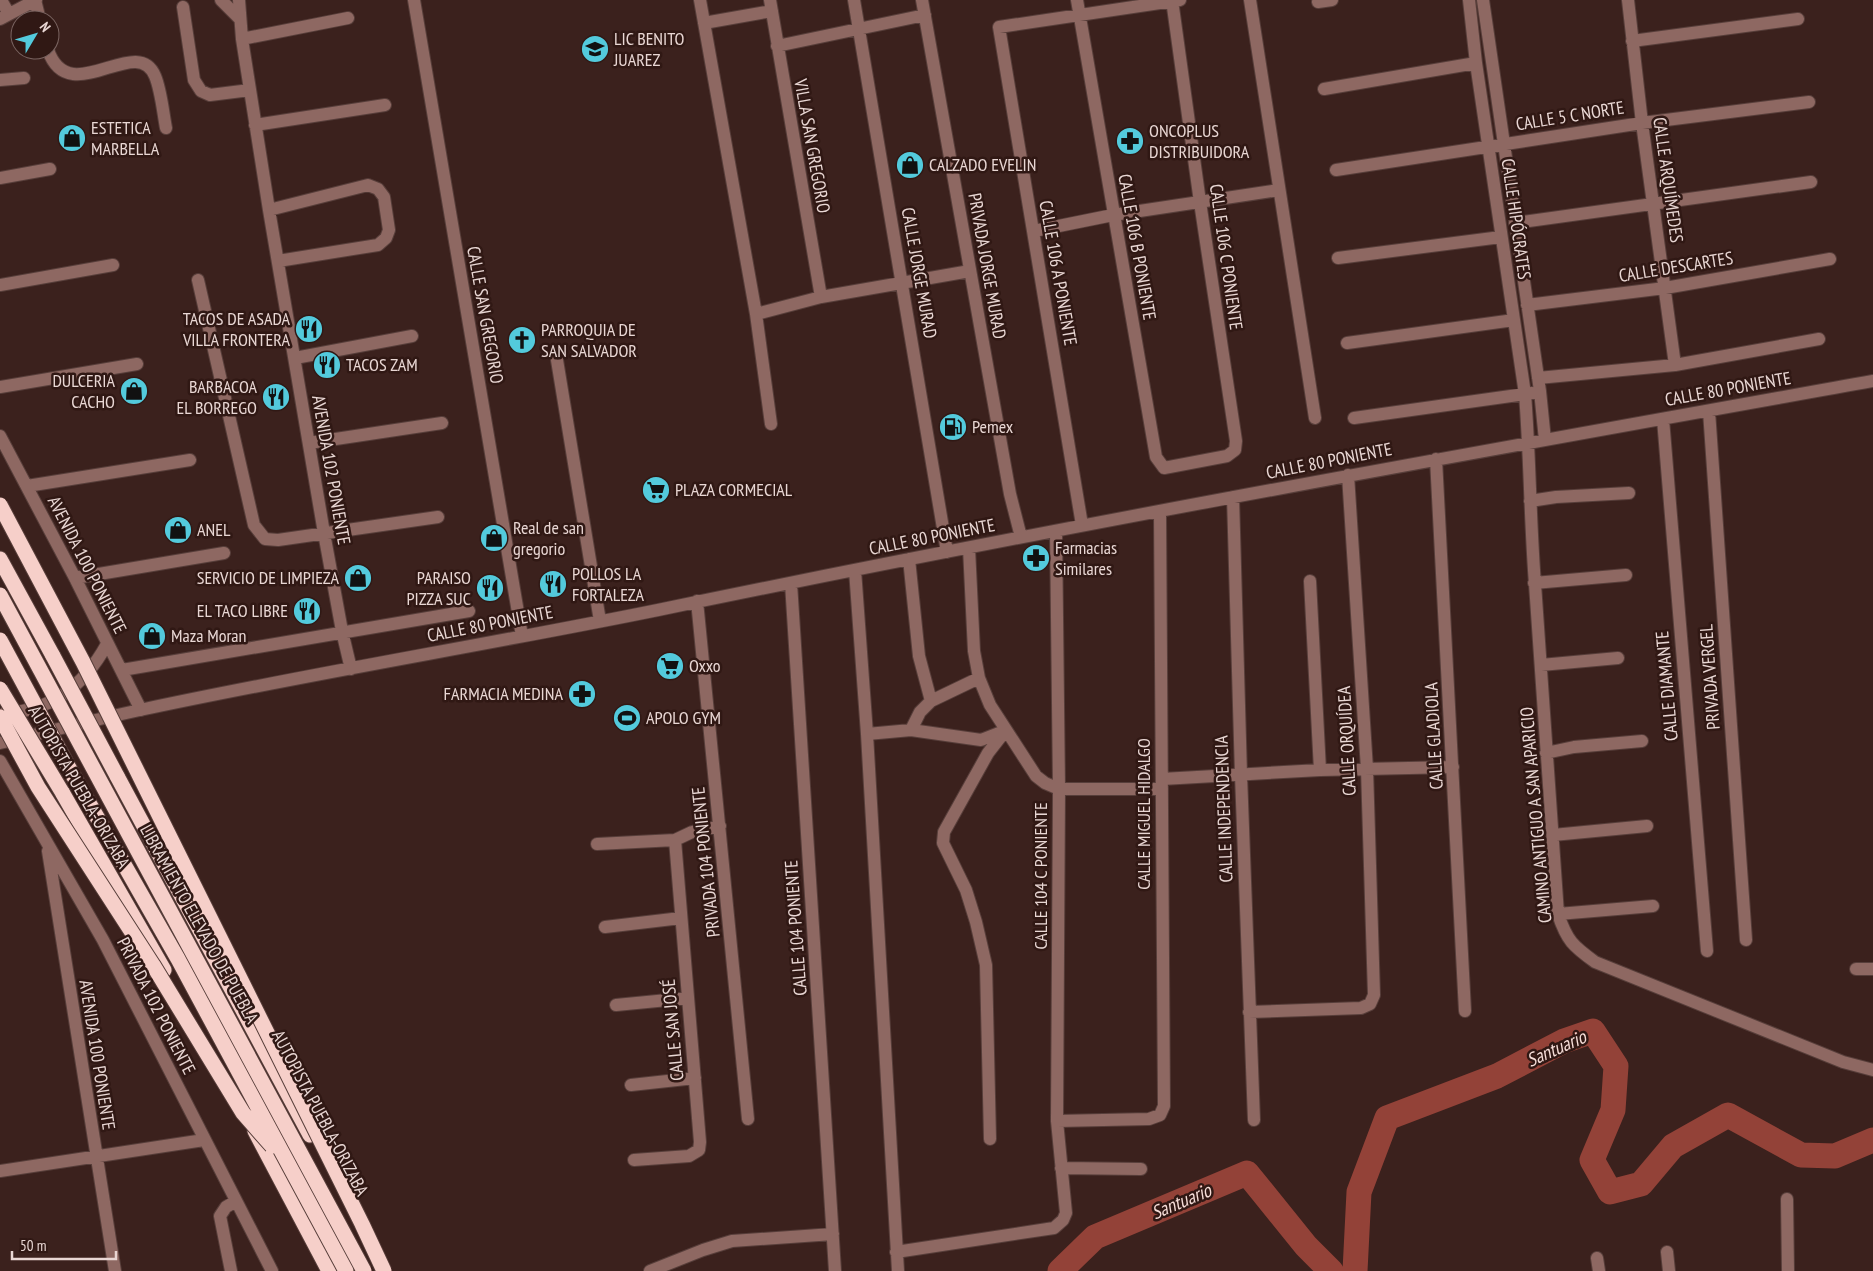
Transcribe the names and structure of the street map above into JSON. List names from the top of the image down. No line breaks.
{"streets":{"highway":["AUTOPISTA PUEBLA-ORIZABA","LIBRAMIENTO ELEVADO DE PUEBLA"],"street":["CALLE 5 C NORTE","VILLA SAN GREGORIO","CALLE ARQUÍMEDES","CALLE HIPÓCRATES","CALLE 106 B PONIENTE","CALLE 106 C PONIENTE","PRIVADA JORGE MURAD","CALLE DESCARTES","CALLE JORGE MURAD","CALLE 106 A PONIENTE","CALLE SAN GREGORIO","CALLE 80 PONIENTE","AVENIDA 102 PONIENTE","AVENIDA 100 PONIENTE","PRIVADA VERGEL","CALLE DIAMANTE","CALLE GLADIOLA","CALLE ORQUÍDEA","CALLE INDEPENDENCIA","CALLE MIGUEL HIDALGO","CAMINO ANTIGUO A SAN APARICIO","PRIVADA 104 PONIENTE","CALLE 104 C PONIENTE","CALLE 104 PONIENTE","PRIVADA 102 PONIENTE","CALLE SAN JOSÉ"]},"crossings":[["CALLE 5 C NORTE","CALLE ARQUÍMEDES"],["CALLE 5 C NORTE","CALLE HIPÓCRATES"],["CALLE ARQUÍMEDES","CALLE DESCARTES"],["CALLE HIPÓCRATES","CALLE DESCARTES"],["CALLE HIPÓCRATES","CALLE 80 PONIENTE"],["CALLE HIPÓCRATES","CAMINO ANTIGUO A SAN APARICIO"],["CALLE 106 B PONIENTE","CALLE 106 C PONIENTE"],["CALLE 106 B PONIENTE","CALLE 106 A PONIENTE"],["PRIVADA JORGE MURAD","CALLE 80 PONIENTE"],["CALLE JORGE MURAD","CALLE 80 PONIENTE"],["CALLE 106 A PONIENTE","CALLE 80 PONIENTE"],["CALLE SAN GREGORIO","CALLE 80 PONIENTE"],["CALLE 80 PONIENTE","AVENIDA 102 PONIENTE"],["CALLE 80 PONIENTE","AVENIDA 100 PONIENTE"],["CALLE 80 PONIENTE","PRIVADA VERGEL"],["CALLE 80 PONIENTE","CALLE DIAMANTE"],["CALLE 80 PONIENTE","CALLE GLADIOLA"],["CALLE 80 PONIENTE","CALLE ORQUÍDEA"],["CALLE 80 PONIENTE","CALLE INDEPENDENCIA"],["CALLE 80 PONIENTE","CALLE MIGUEL HIDALGO"],["CALLE 80 PONIENTE","CAMINO ANTIGUO A SAN APARICIO"],["CALLE 80 PONIENTE","PRIVADA 104 PONIENTE"],["CALLE 80 PONIENTE","CALLE 104 C PONIENTE"],["CALLE 80 PONIENTE","CALLE 104 PONIENTE"],["AVENIDA 100 PONIENTE","PRIVADA 102 PONIENTE"],["CALLE ORQUÍDEA","CALLE INDEPENDENCIA"],["CALLE MIGUEL HIDALGO","CALLE 104 C PONIENTE"]],"water":["Santuario"],"places":{"school or university":["LIC BENITO JUAREZ"],"shop":["ESTETICA MARBELLA","CALZADO EVELIN","DULCERIA CACHO","ANEL","Real de san gregorio","SERVICIO DE LIMPIEZA","Maza Moran"],"pharmacy":["ONCOPLUS DISTRIBUIDORA","Farmacias Similares","FARMACIA MEDINA"],"restaurant":["TACOS DE ASADA VILLA FRONTERA","TACOS ZAM","BARBACOA EL BORREGO","POLLOS LA FORTALEZA","PARAISO PIZZA SUC","EL TACO LIBRE"],"church":["PARROQUIA DE SAN SALVADOR"],"fuel station":["Pemex"],"supermarket":["PLAZA CORMECIAL","Oxxo"],"sports":["APOLO GYM"]},"scale_bar":"50 m","north":"top right"}
